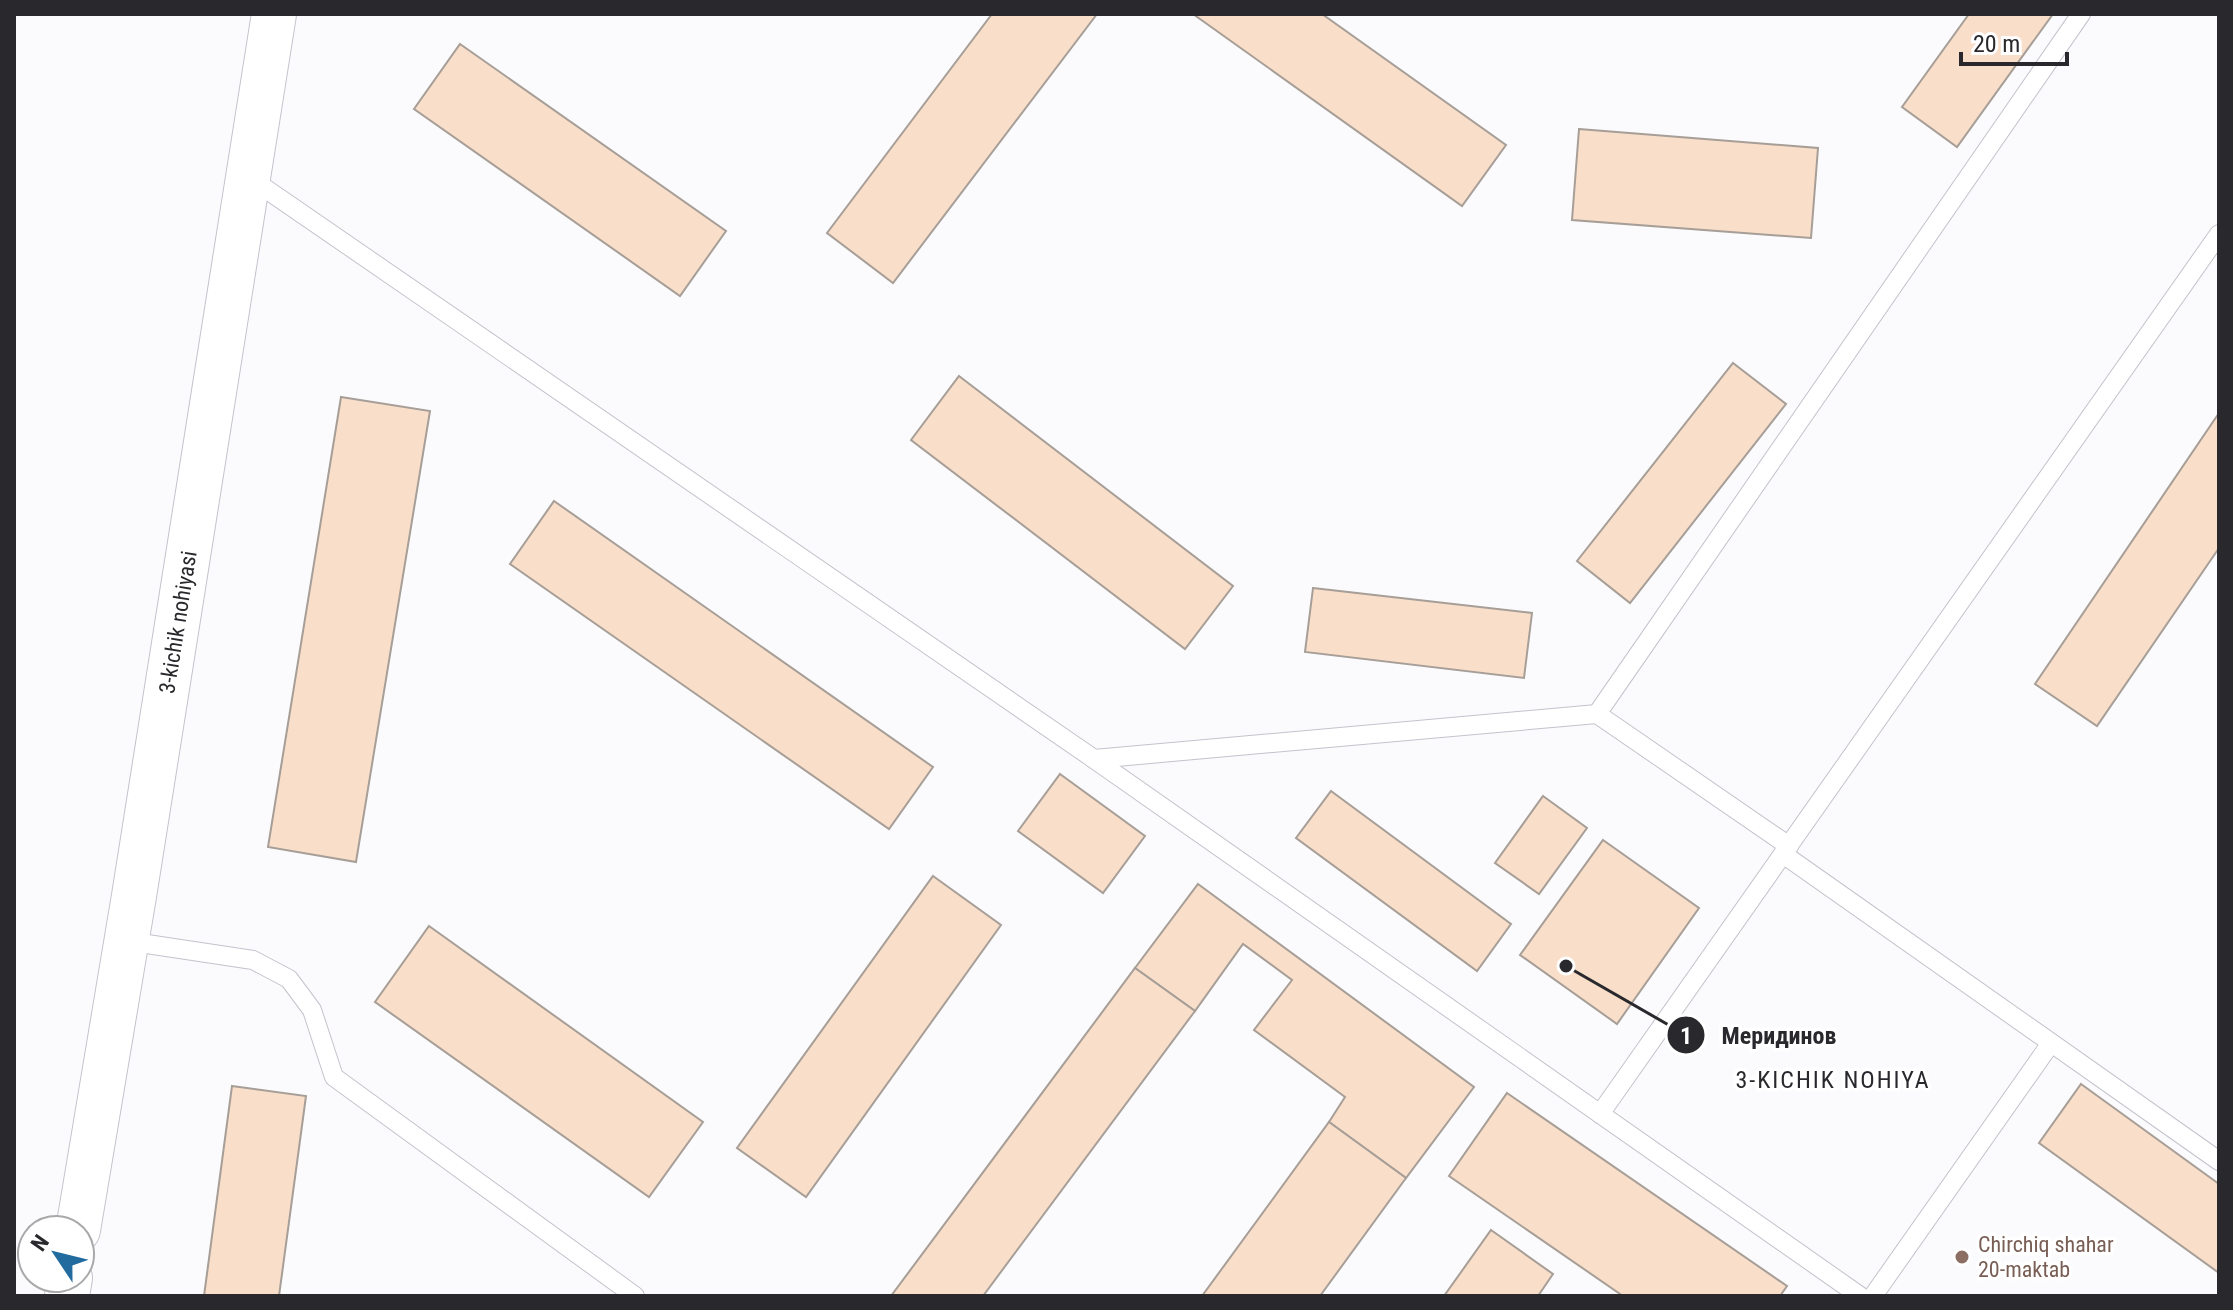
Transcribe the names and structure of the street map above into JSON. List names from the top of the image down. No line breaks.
{"streets":{"street":["3-kichik nohiyasi"]},"districts":["3-KICHIK NOHIYA"],"places":["Меридинов","Chirchiq shahar 20-maktab"],"scale_bar":"20 m","north":"top left"}
